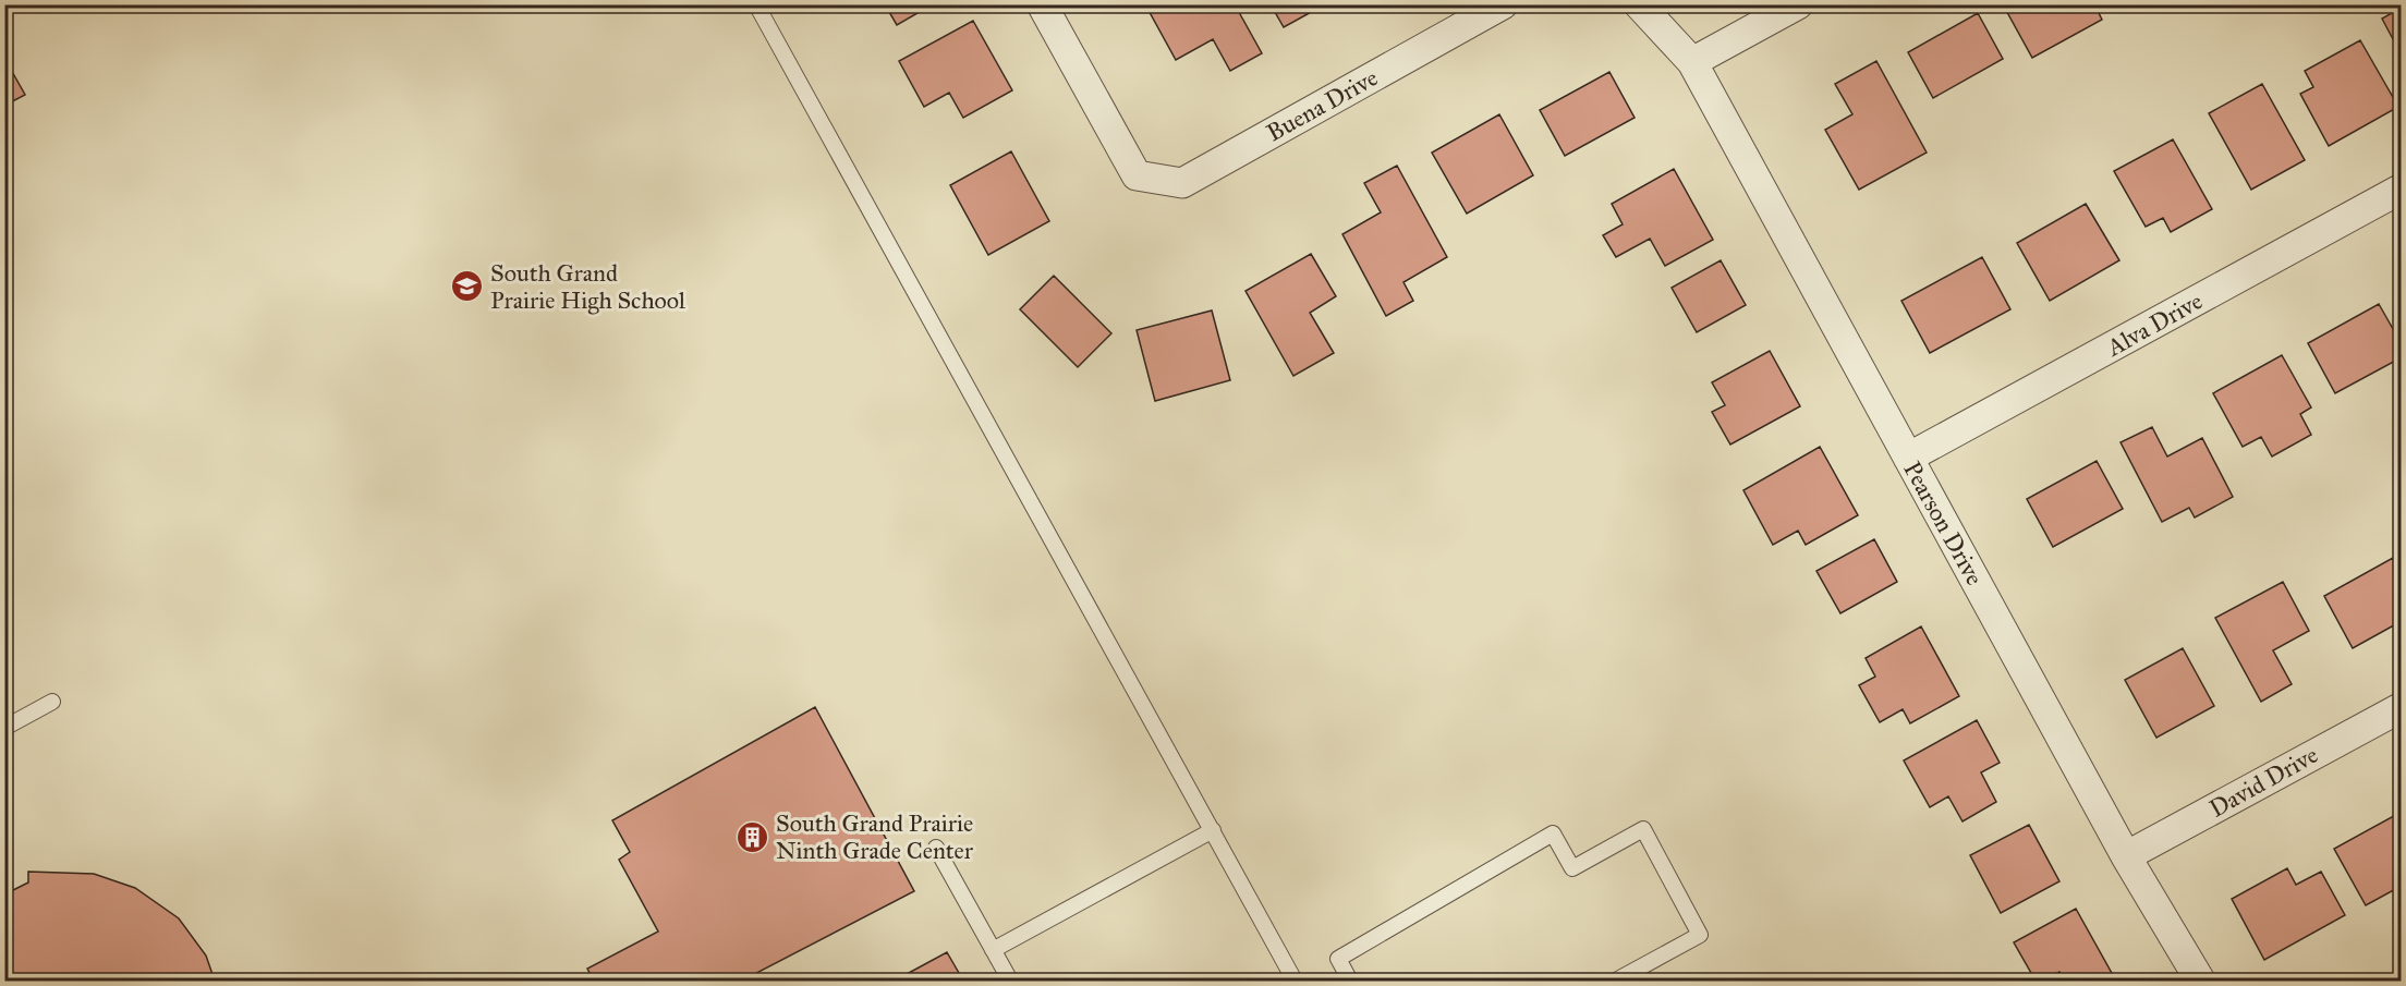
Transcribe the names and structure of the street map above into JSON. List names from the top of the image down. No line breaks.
{"streets":{"street":["Buena Drive","Alva Drive","Pearson Drive","David Drive"]},"crossings":[["Alva Drive","Pearson Drive"],["Pearson Drive","David Drive"]],"places":{"school or university":["South Grand Prairie High School"],"building":["South Grand Prairie Ninth Grade Center"]}}
